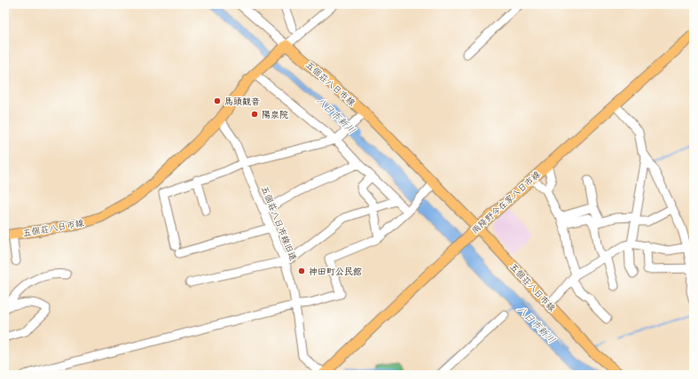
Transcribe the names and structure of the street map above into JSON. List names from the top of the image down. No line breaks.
{"streets":{"main road":["五個荘八日市線","雨降野今在家八日市線"],"street":["五個荘八日市線旧道"]},"crossings":[["五個荘八日市線","雨降野今在家八日市線"],["五個荘八日市線","五個荘八日市線旧道"],["雨降野今在家八日市線","五個荘八日市線旧道"]],"water":["八日市新川"],"places":["馬頭観音","陽泉院","神田町公民館"]}
